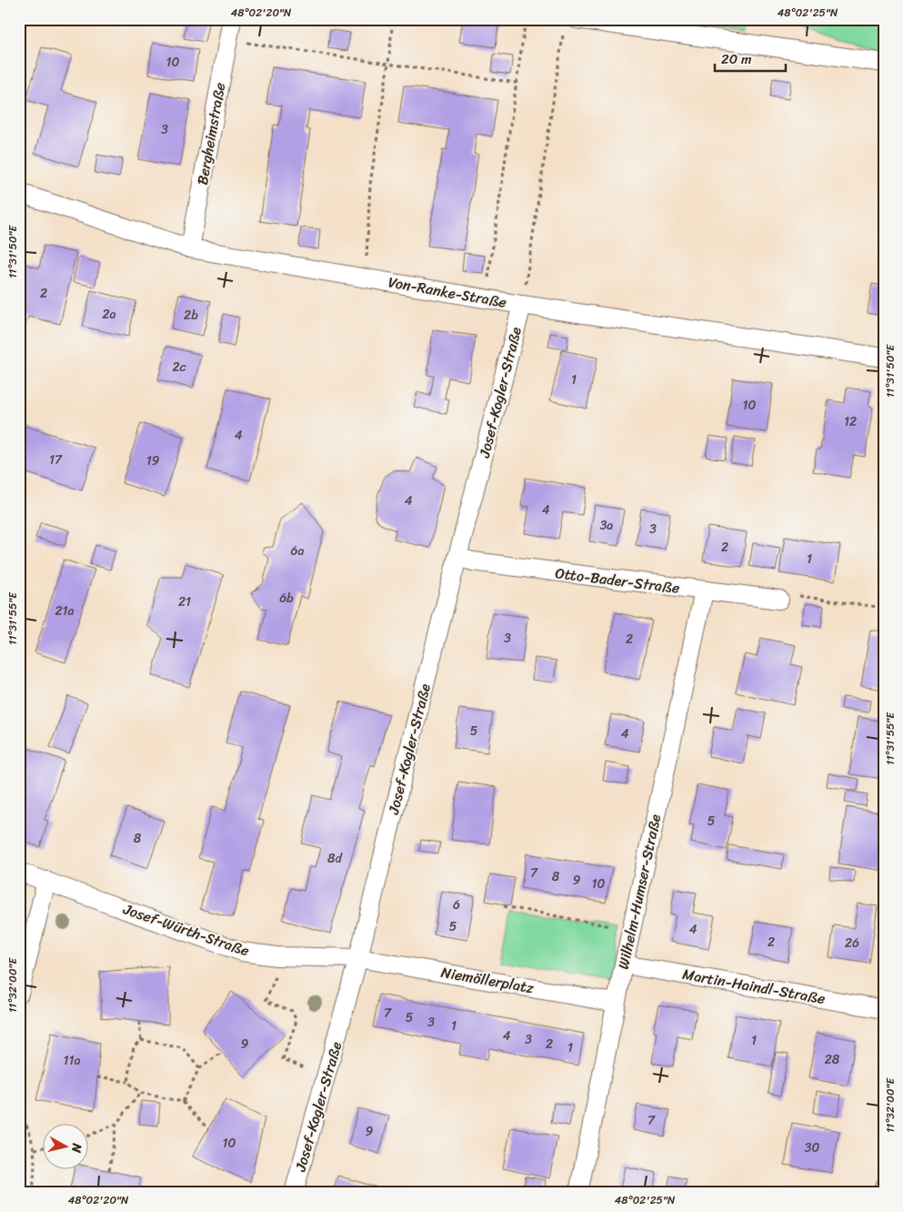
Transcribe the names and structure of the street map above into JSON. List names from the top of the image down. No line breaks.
{"streets":{"street":["Bergheimstraße","Von-Ranke-Straße","Josef-Kogler-Straße","Otto-Bader-Straße","Wilhelm-Humser-Straße","Josef-Würth-Straße","Niemöllerplatz","Martin-Haindl-Straße"]},"crossings":[["Bergheimstraße","Von-Ranke-Straße"],["Von-Ranke-Straße","Josef-Kogler-Straße"],["Josef-Kogler-Straße","Otto-Bader-Straße"],["Josef-Kogler-Straße","Josef-Würth-Straße"],["Josef-Kogler-Straße","Niemöllerplatz"],["Otto-Bader-Straße","Wilhelm-Humser-Straße"],["Wilhelm-Humser-Straße","Niemöllerplatz"],["Wilhelm-Humser-Straße","Martin-Haindl-Straße"],["Josef-Würth-Straße","Niemöllerplatz"]],"house_numbers":["10","3","2","2a","2b","2c","1","10","12","4","17","19","4","4","3a","3","2","6a","1","6b","21","21a","3","2","5","4","5","8","8d","7","8","9","10","6","5","4","2","26","7","5","3","1","4","3","1","9","2","1","28","11a","7","9","10","30"],"scale_bar":"20 m","north":"right","coordinates":["48°02'20\"N","48°02'25\"N","11°31'50\"E","11°31'55\"E","11°32'00\"E"]}
